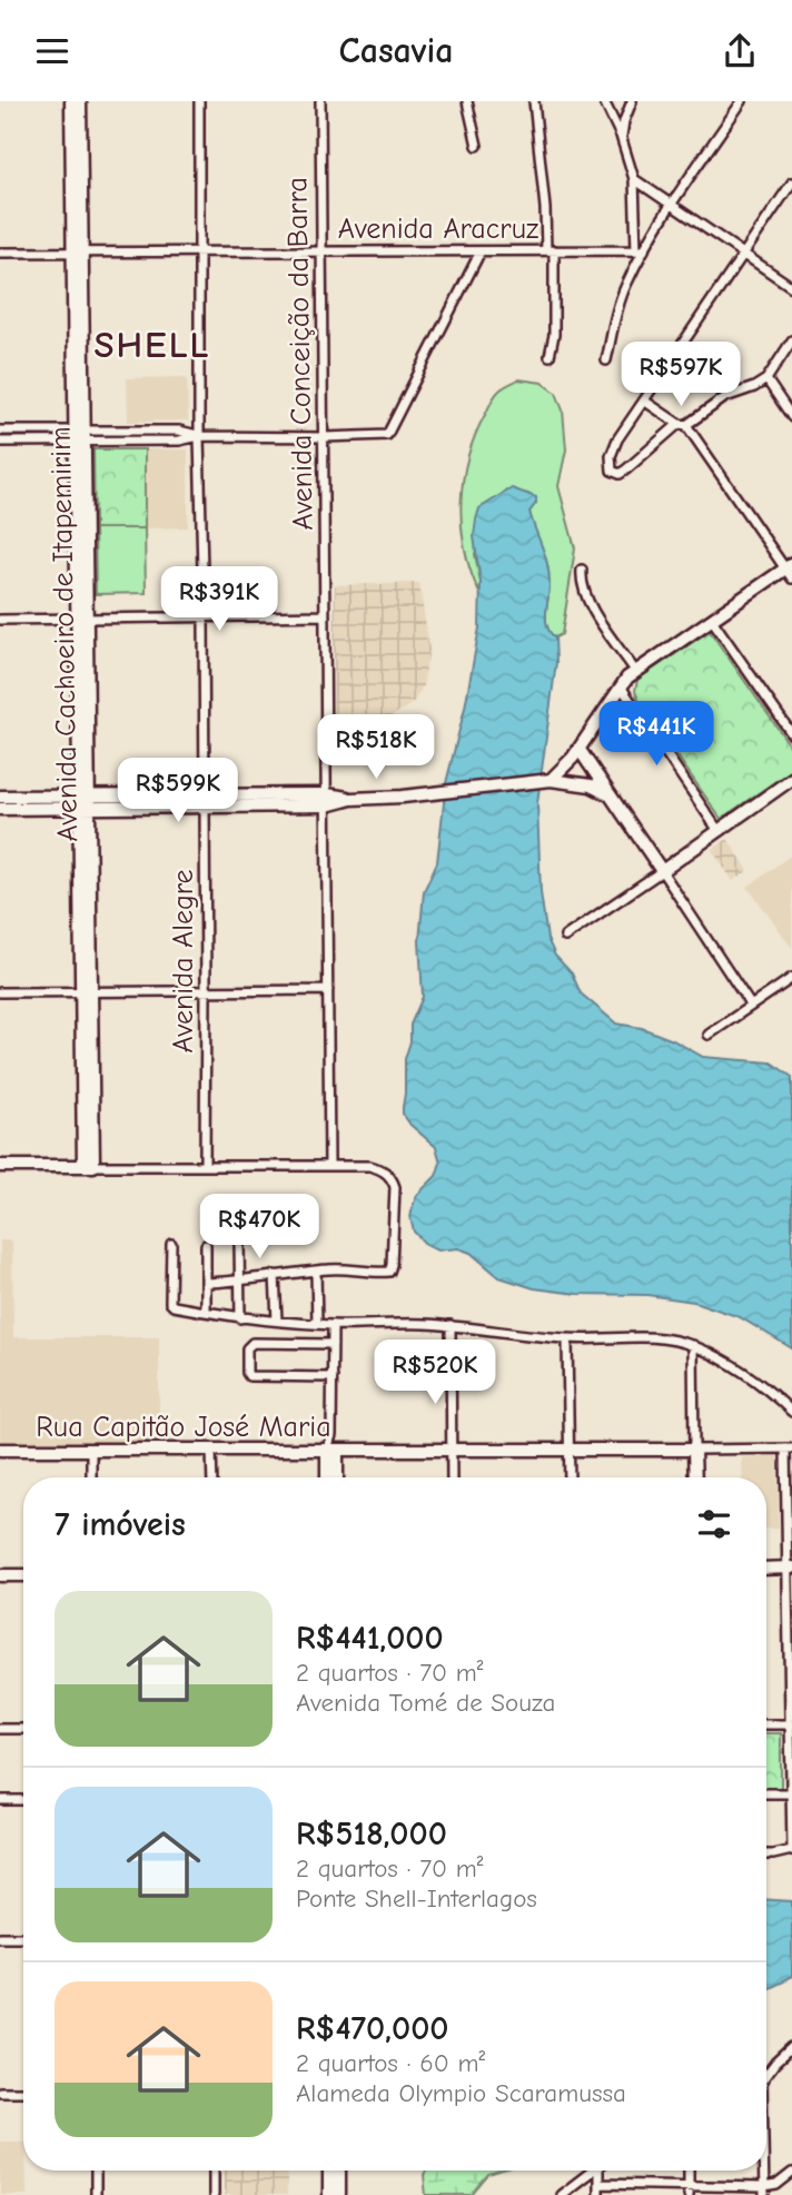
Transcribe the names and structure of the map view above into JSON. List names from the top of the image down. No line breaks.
{"streets":{"main road":["Avenida Cachoeiro de Itapemirim","Rua Capitão José Maria"],"street":["Avenida Aracruz","Avenida Conceição da Barra","Avenida Alegre"]},"crossings":[["Avenida Aracruz","Avenida Conceição da Barra"],["Avenida Aracruz","Avenida Cachoeiro de Itapemirim"],["Avenida Aracruz","Avenida Alegre"]],"districts":["SHELL"],"page":{"header":"Casavia","price":["R$597K","R$391K","R$441K","R$518K","R$599K","R$470K","R$520K"],"heading":"7 imóveis","list":[{"name":"R$441,000","note":"2 quartos · 70 m² · Avenida Tomé de Souza"},{"name":"R$518,000","note":"2 quartos · 70 m² · Ponte Shell-Interlagos"},{"name":"R$470,000","note":"2 quartos · 60 m² · Alameda Olympio Scaramussa"}]}}
